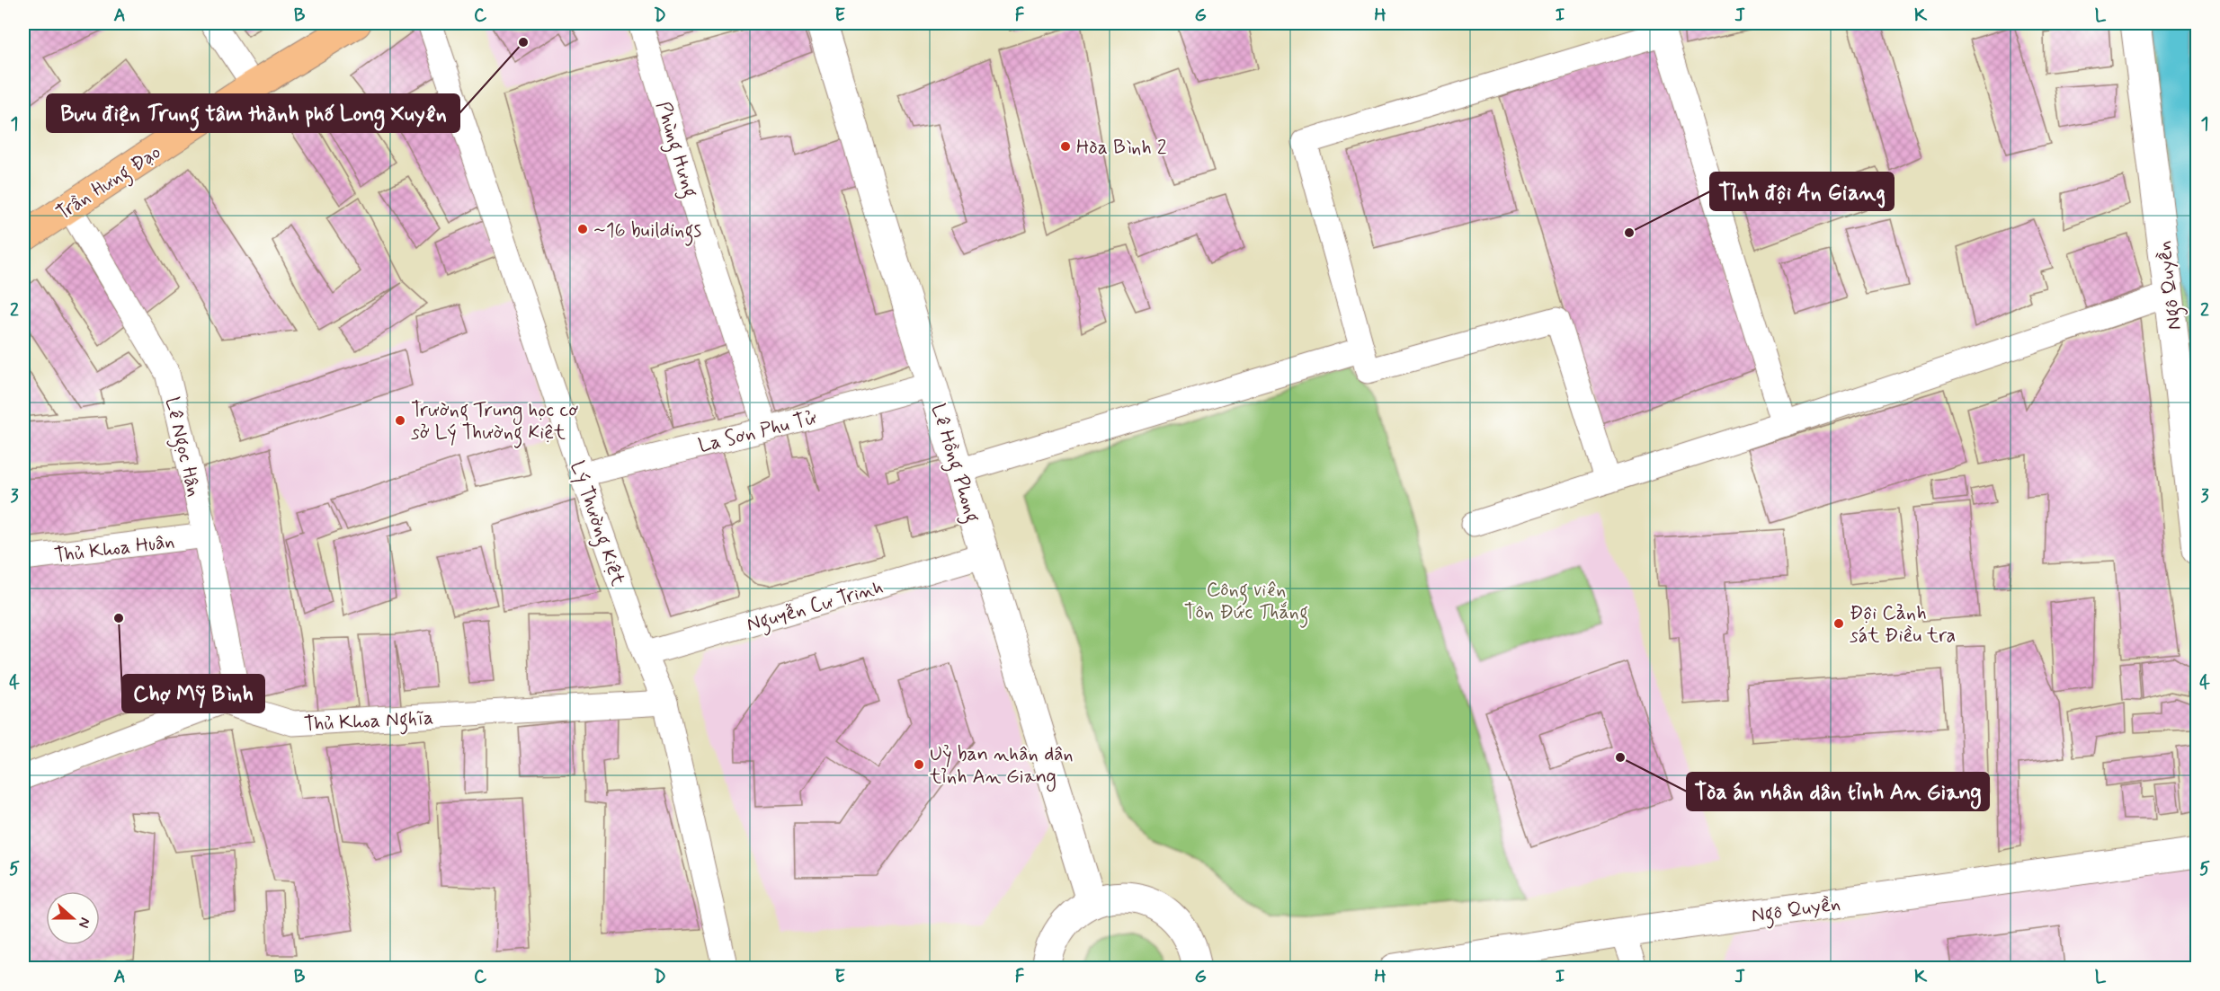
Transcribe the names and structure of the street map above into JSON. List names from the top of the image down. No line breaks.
{"streets":{"highway":["Trần Hưng Đạo"],"street":["Phùng Hưng","Ngô Quyền","La Sơn Phu Tử","Lê Ngọc Hân","Lê Hồng Phong","Lý Thường Kiệt","Thủ Khoa Huân","Nguyễn Cư Trinh","Thủ Khoa Nghĩa"]},"crossings":[["Phùng Hưng","La Sơn Phu Tử"],["Trần Hưng Đạo","Lê Ngọc Hân"],["La Sơn Phu Tử","Lê Hồng Phong"],["La Sơn Phu Tử","Lý Thường Kiệt"],["Lê Ngọc Hân","Thủ Khoa Huân"],["Lê Ngọc Hân","Thủ Khoa Nghĩa"],["Lê Hồng Phong","Nguyễn Cư Trinh"],["Lý Thường Kiệt","Nguyễn Cư Trinh"],["Lý Thường Kiệt","Thủ Khoa Nghĩa"]],"parks":["Công viên Tôn Đức Thắng"],"places":["Bưu điện Trung tâm thành phố Long Xuyên","Hòa Bình 2","~16 buildings","Tỉnh đội An Giang","Trường Trung học cơ sở Lý Thường Kiệt","Chợ Mỹ Bình","Đội Cảnh sát Điều tra","Tòa án nhân dân tỉnh An Giang","Uỷ ban nhân dân tỉnh An Giang"],"north":"right","grid":{"columns":["A","B","C","D","E","F","G","H","I","J","K","L"],"rows":["1","2","3","4","5"]}}
